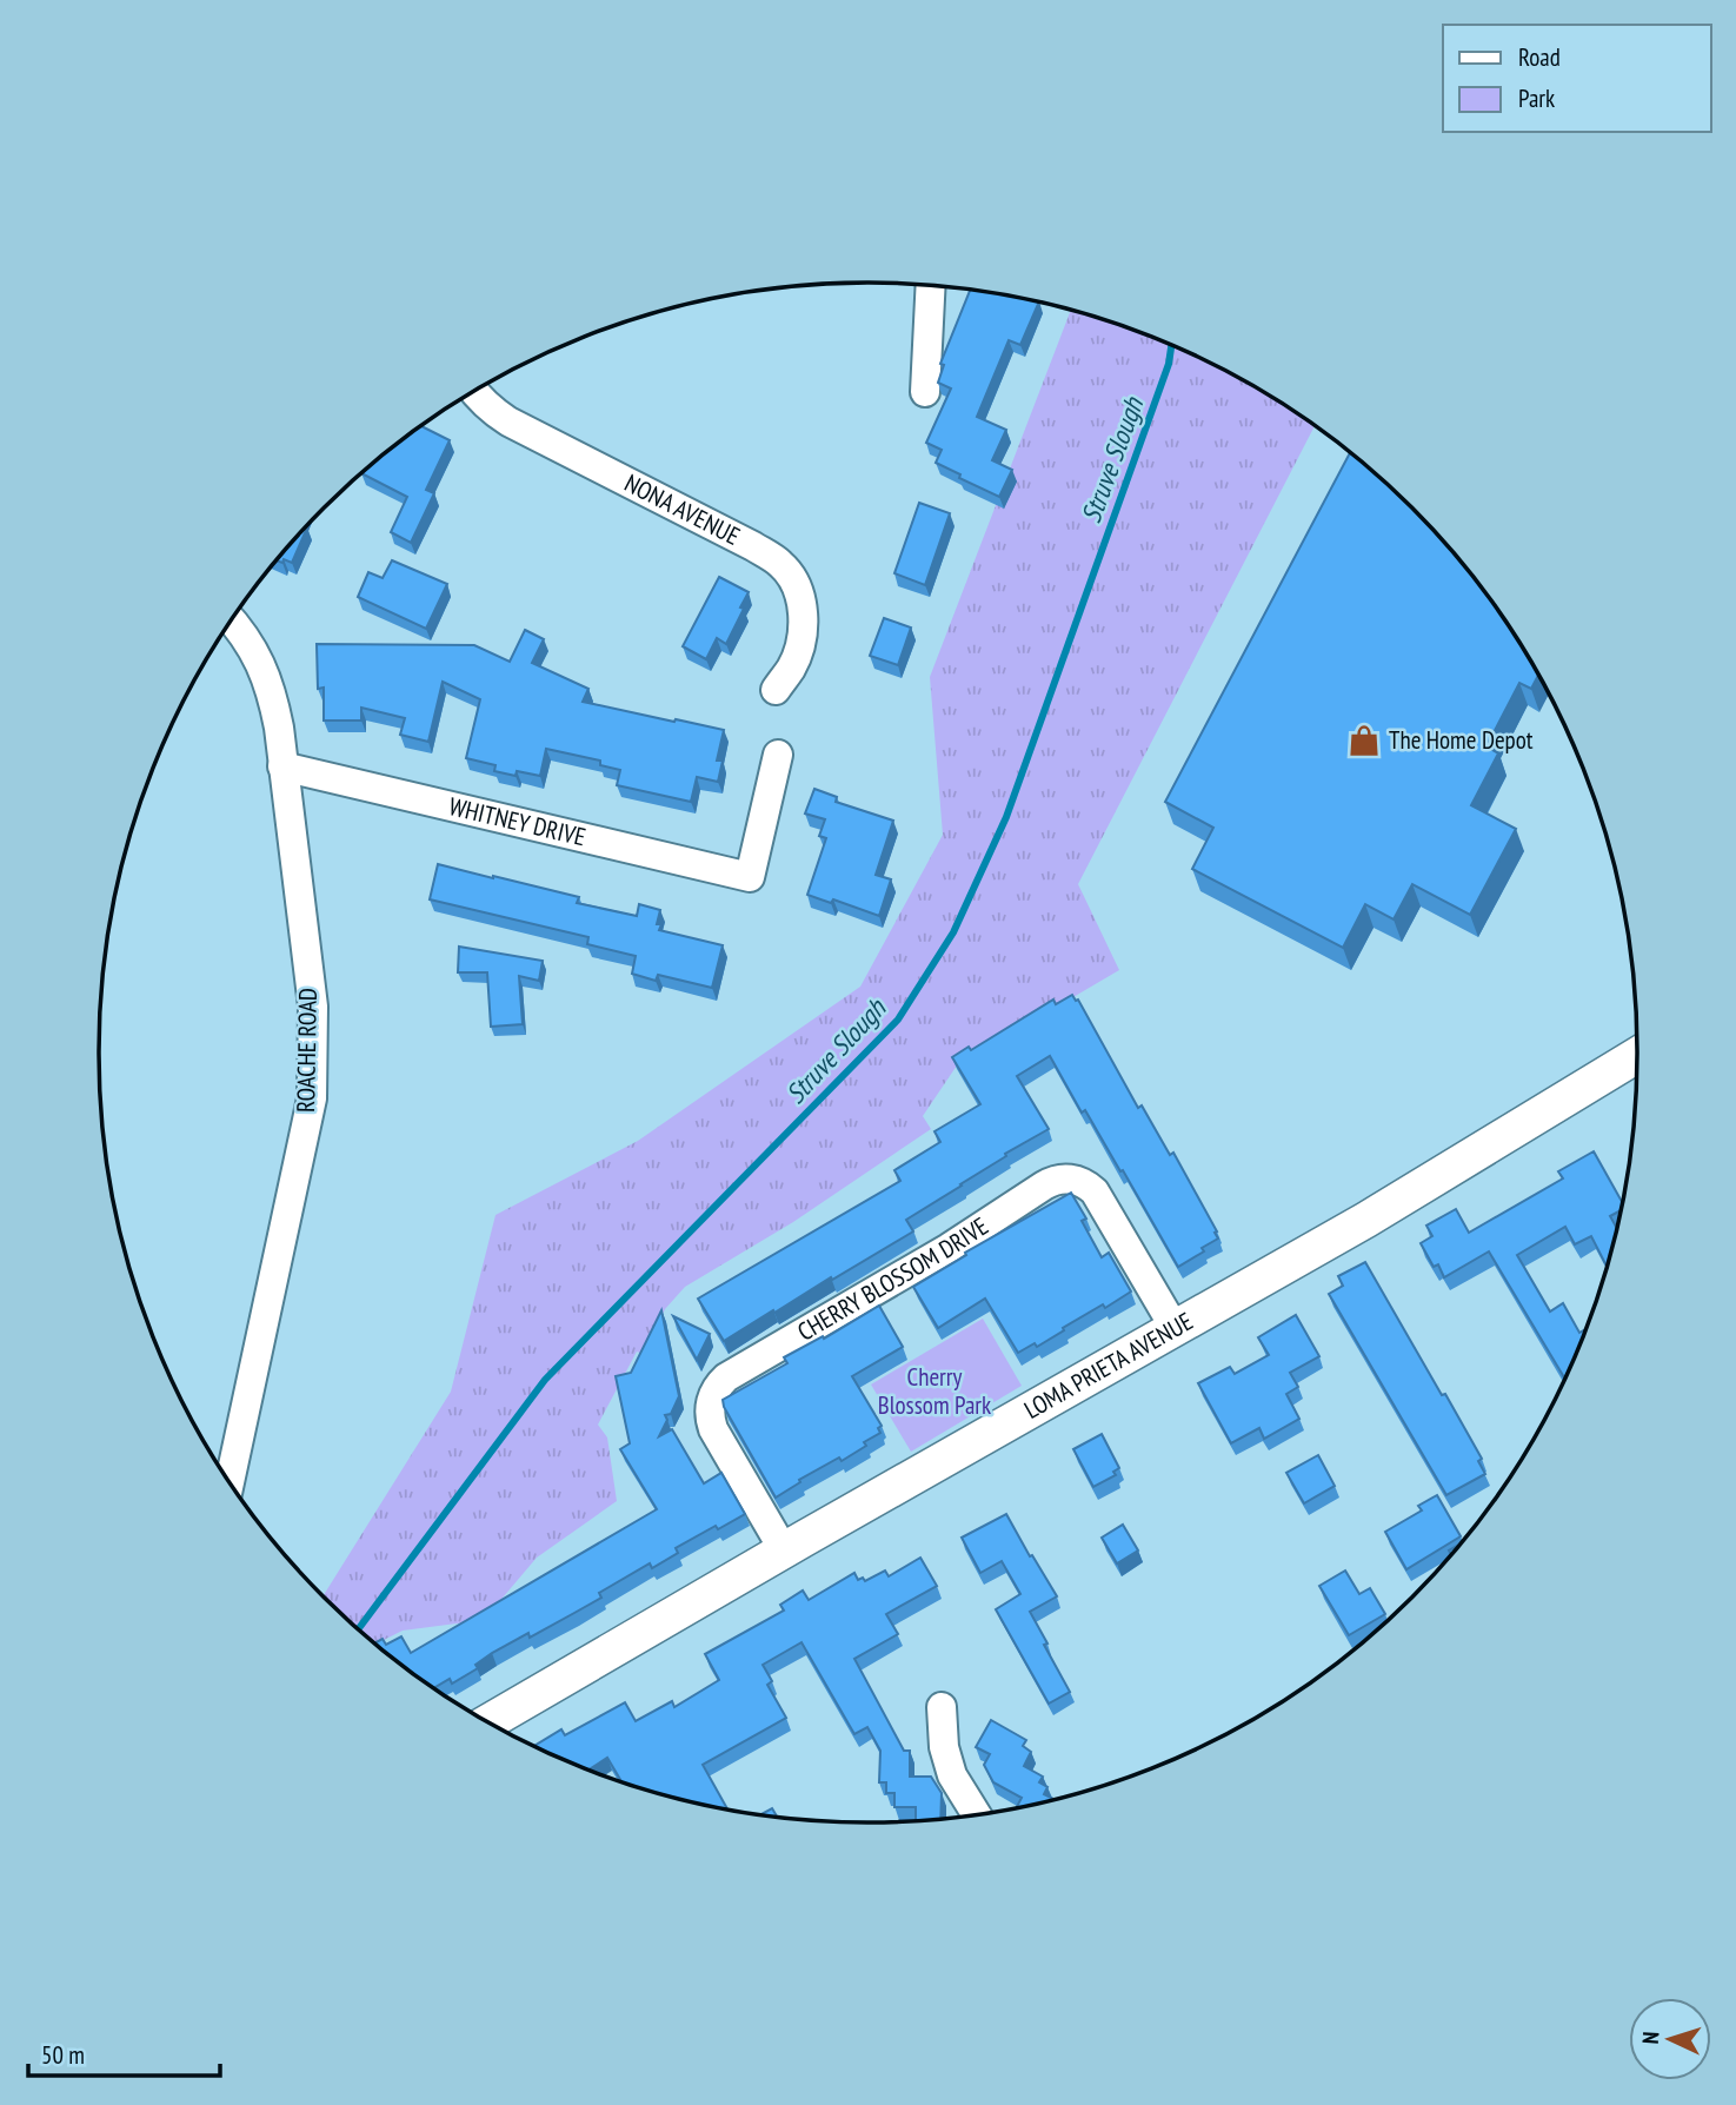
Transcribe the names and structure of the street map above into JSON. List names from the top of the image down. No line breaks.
{"streets":{"street":["NONA AVENUE","WHITNEY DRIVE","ROACHE ROAD","CHERRY BLOSSOM DRIVE","LOMA PRIETA AVENUE"]},"crossings":[["WHITNEY DRIVE","ROACHE ROAD"],["CHERRY BLOSSOM DRIVE","LOMA PRIETA AVENUE"]],"water":["Struve Slough"],"parks":["Cherry Blossom Park"],"places":{"shop":["The Home Depot"]},"legend":["Road","Park"],"scale_bar":"50 m","north":"left"}
